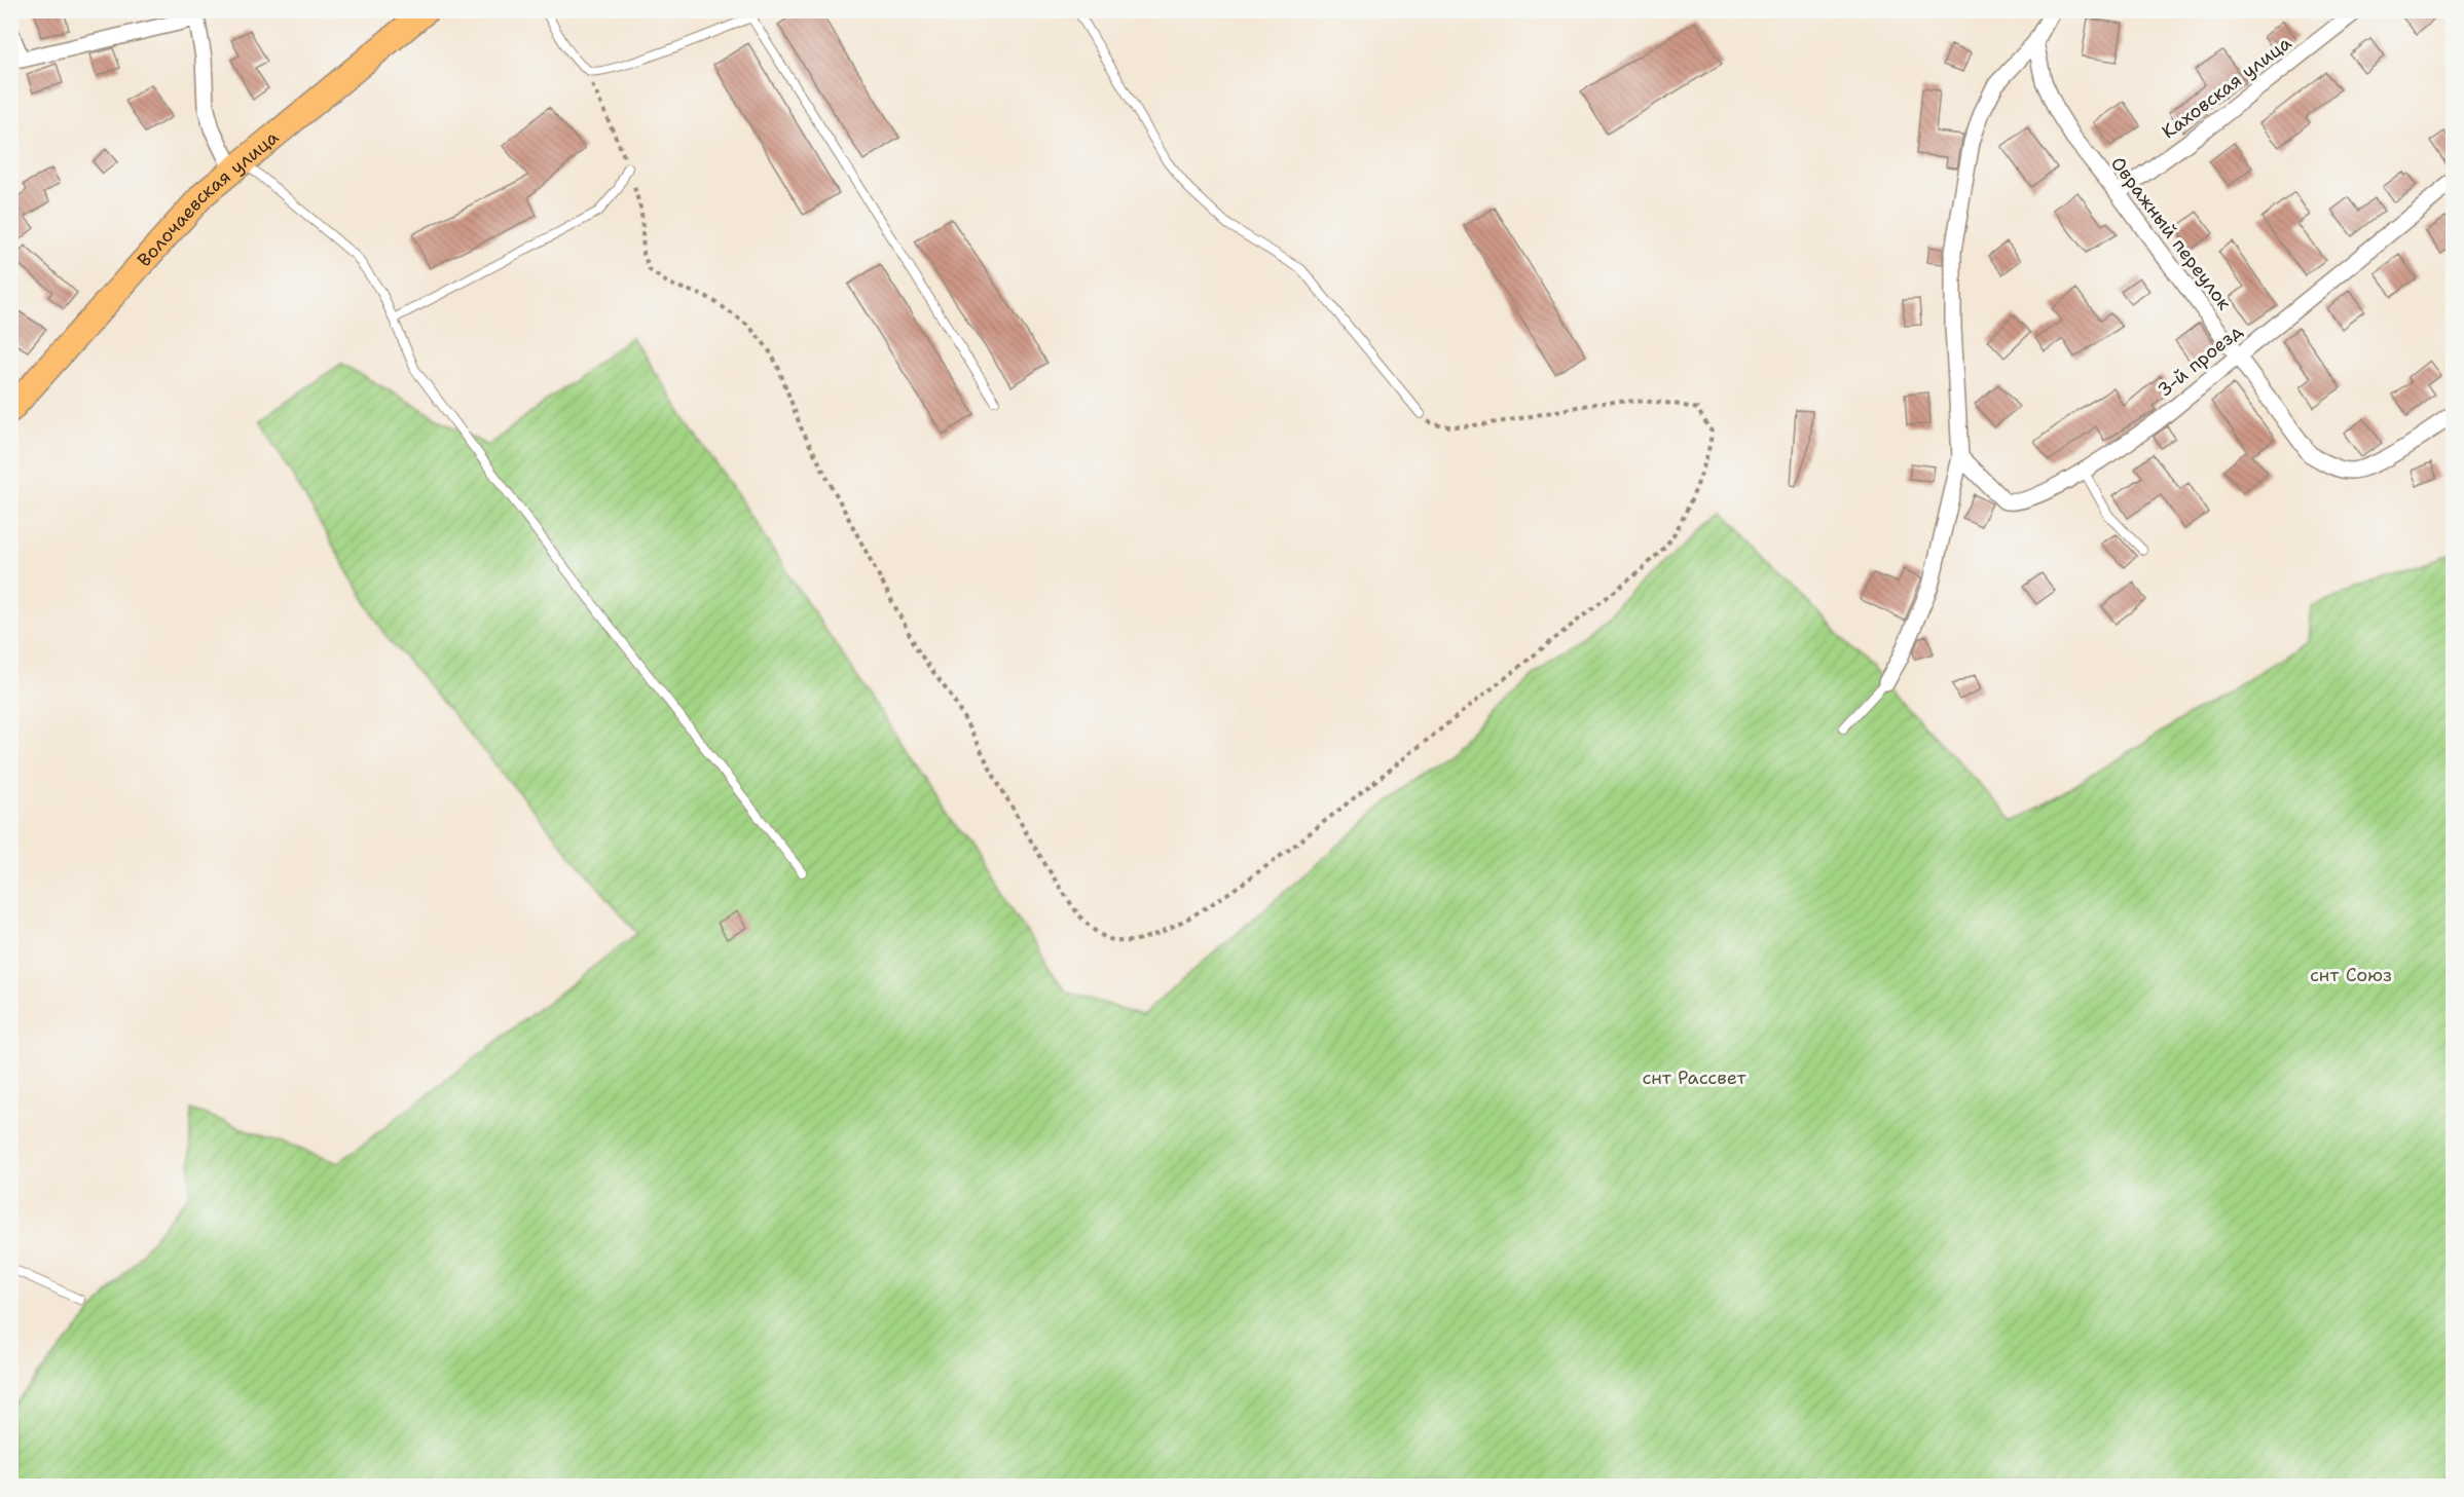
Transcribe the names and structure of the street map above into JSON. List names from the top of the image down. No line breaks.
{"streets":{"main road":["Волочаевская улица"],"street":["Каховская улица","Овражный переулок","3-й проезд"]},"crossings":[["Каховская улица","Овражный переулок"],["Овражный переулок","3-й проезд"]],"parks":["снт Союз","снт Рассвет"]}
